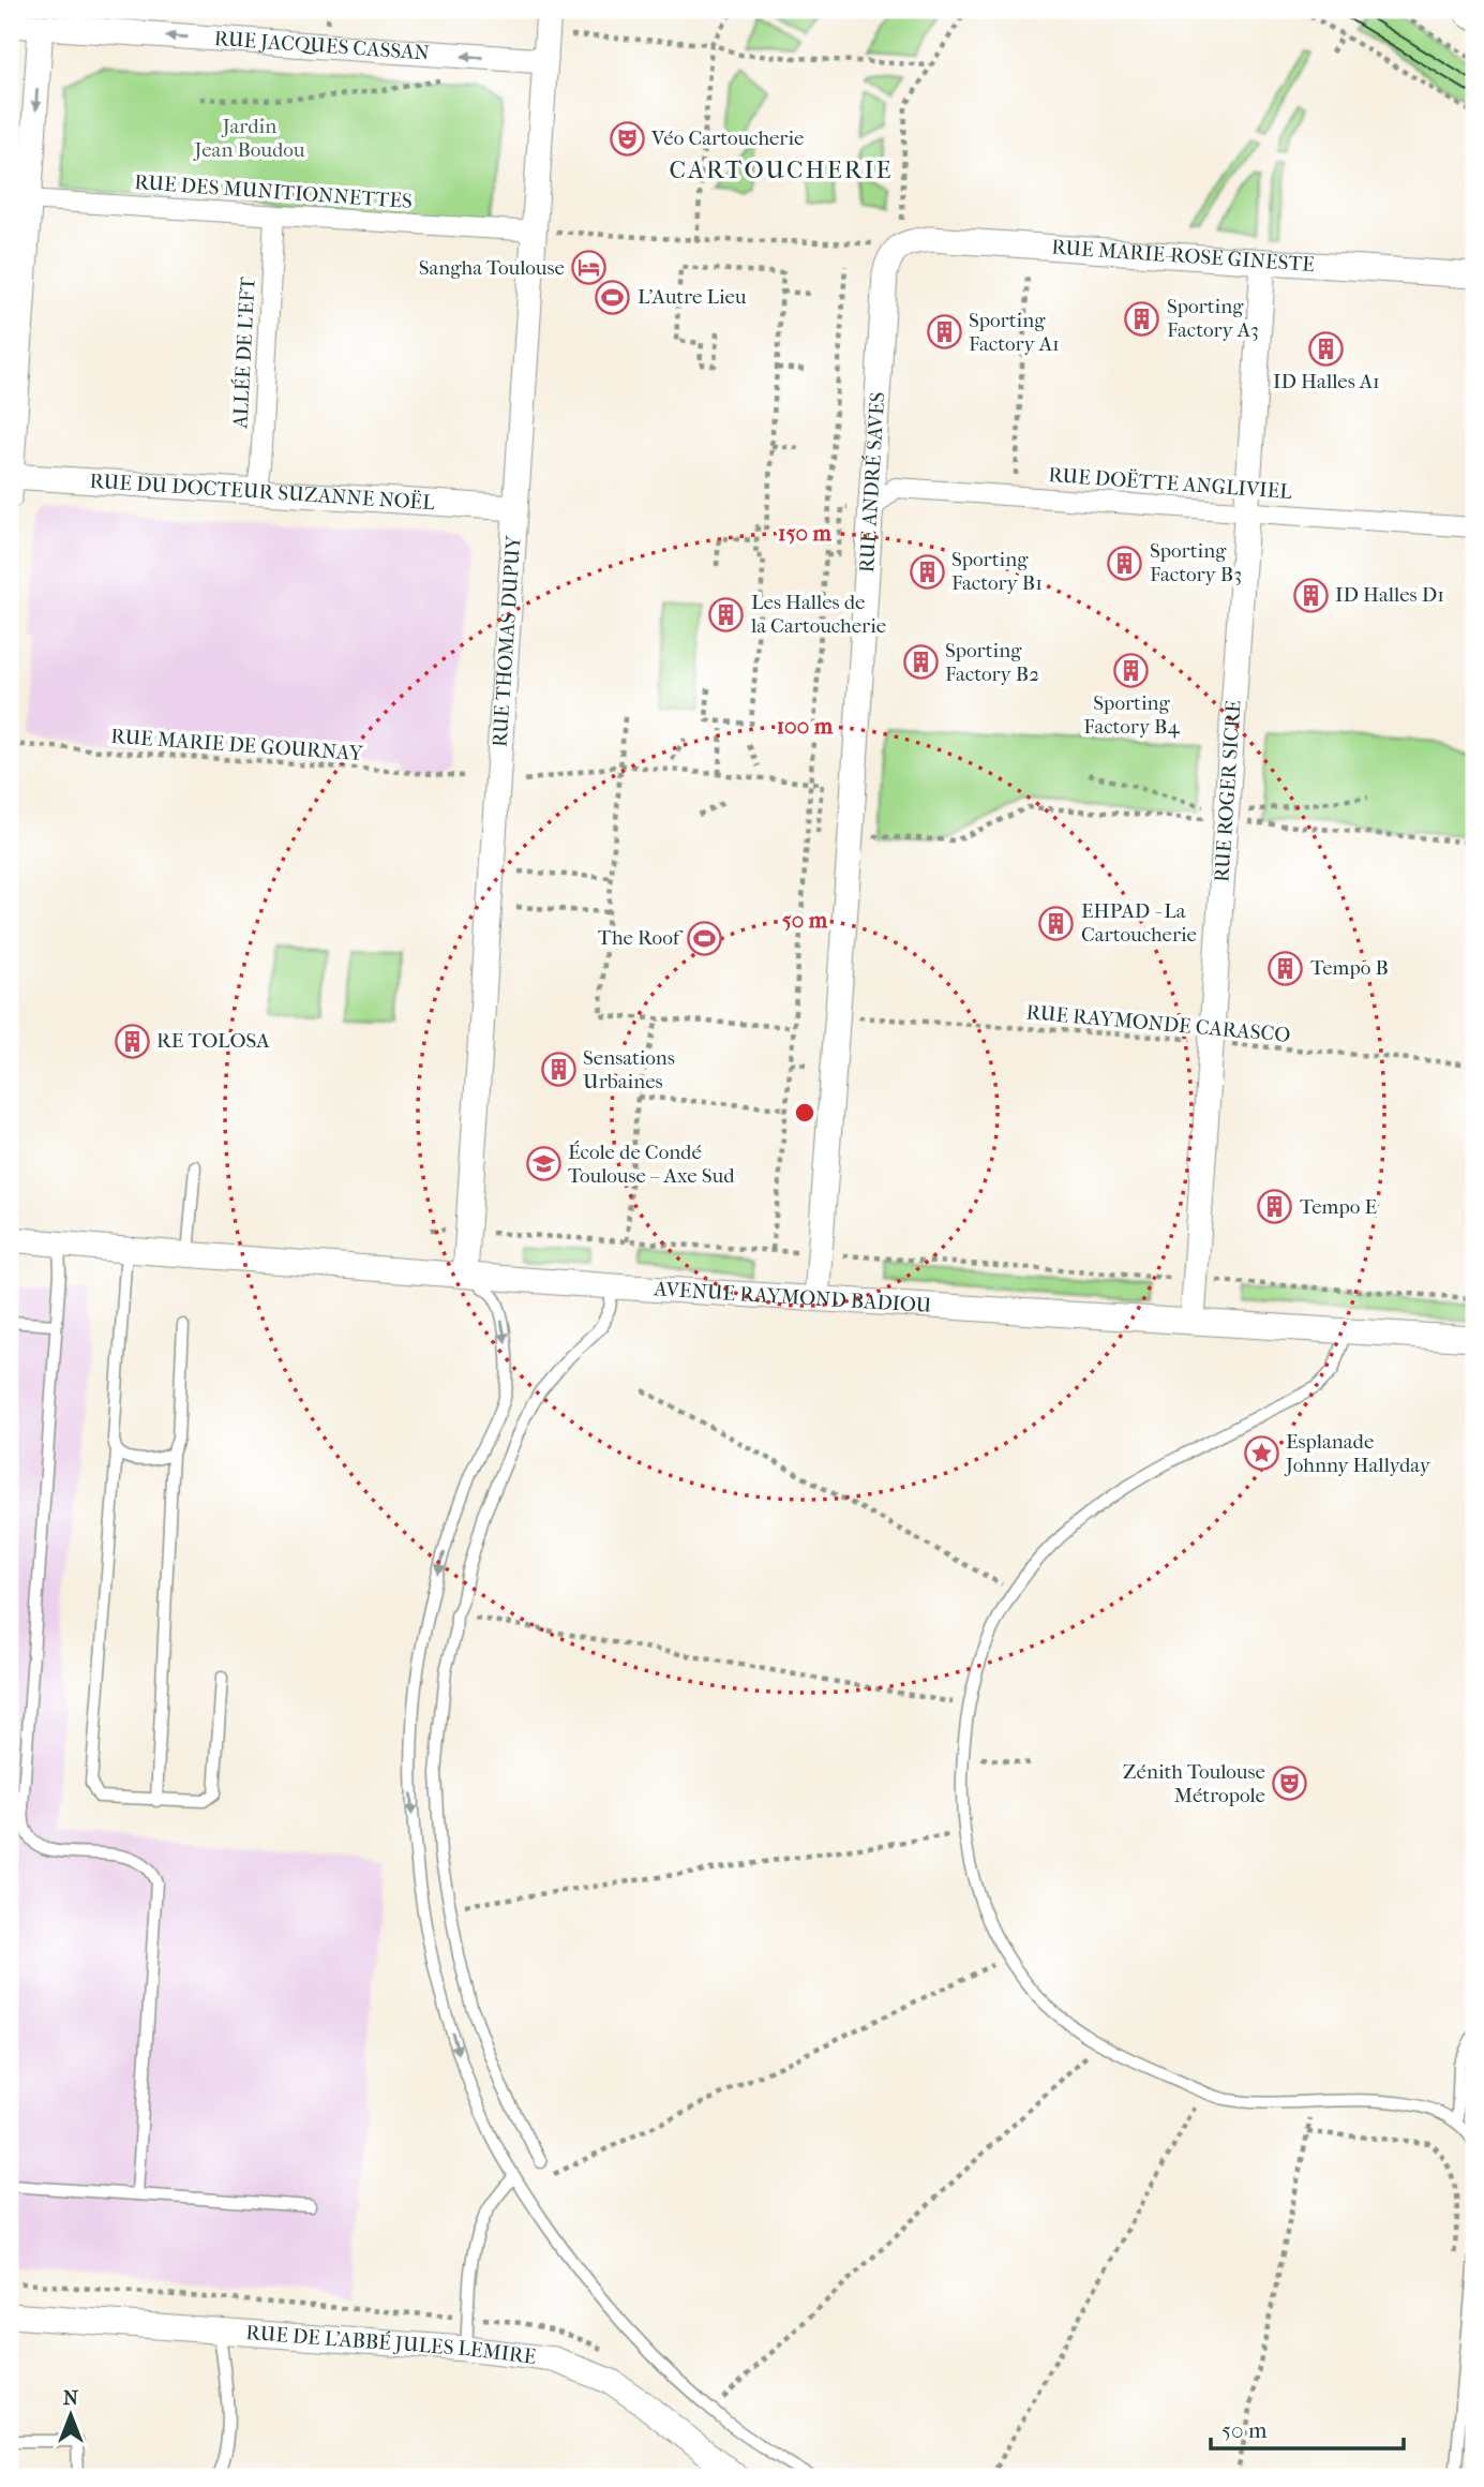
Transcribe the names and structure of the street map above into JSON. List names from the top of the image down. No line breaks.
{"streets":{"street":["RUE JACQUES CASSAN","RUE DES MUNITIONNETTES","RUE MARIE-ROSE GINESTE","ALLÉE DE L'EFT","RUE ANDRÉ SAVES","RUE DOËTTE ANGLIVIEL","RUE DU DOCTEUR SUZANNE NOËL","RUE THOMAS DUPUY","RUE ROGER SICRE","AVENUE RAYMOND BADIOU","RUE DE L'ABBÉ JULES LEMIRE"],"path":["RUE MARIE DE GOURNAY","RUE RAYMONDE CARASCO"]},"crossings":[["RUE JACQUES CASSAN","RUE THOMAS DUPUY"],["RUE DES MUNITIONNETTES","ALLÉE DE L'EFT"],["RUE DES MUNITIONNETTES","RUE THOMAS DUPUY"],["RUE MARIE-ROSE GINESTE","RUE ANDRÉ SAVES"],["RUE MARIE-ROSE GINESTE","RUE ROGER SICRE"],["ALLÉE DE L'EFT","RUE DU DOCTEUR SUZANNE NOËL"],["RUE ANDRÉ SAVES","RUE DOËTTE ANGLIVIEL"],["RUE ANDRÉ SAVES","RUE RAYMONDE CARASCO"],["RUE ANDRÉ SAVES","AVENUE RAYMOND BADIOU"],["RUE DOËTTE ANGLIVIEL","RUE ROGER SICRE"],["RUE DU DOCTEUR SUZANNE NOËL","RUE THOMAS DUPUY"],["RUE THOMAS DUPUY","AVENUE RAYMOND BADIOU"],["RUE ROGER SICRE","RUE RAYMONDE CARASCO"],["RUE ROGER SICRE","AVENUE RAYMOND BADIOU"]],"one_way":["RUE JACQUES CASSAN"],"districts":["CARTOUCHERIE"],"parks":["Jardin Jean Boudou"],"places":{"theatre":["Véo Cartoucherie","Zénith Toulouse Métropole"],"hotel":["Sangha Toulouse"],"sports":["L'Autre Lieu","The Roof"],"building":["Sporting Factory A3","Sporting Factory A1","ID Halles A1","Sporting Factory B3","Sporting Factory B1","ID Halles D1","Les Halles de la Cartoucherie","Sporting Factory B2","Sporting Factory B4","EHPAD - La Cartoucherie","Tempo B","RE TOLOSA","Sensations Urbaines","Tempo E"],"school or university":["École de Condé Toulouse – Axe Sud"],"place":["Esplanade Johnny Hallyday"]},"scale_bar":"50 m","north":"top","rings":["150 m","100 m","50 m"]}
